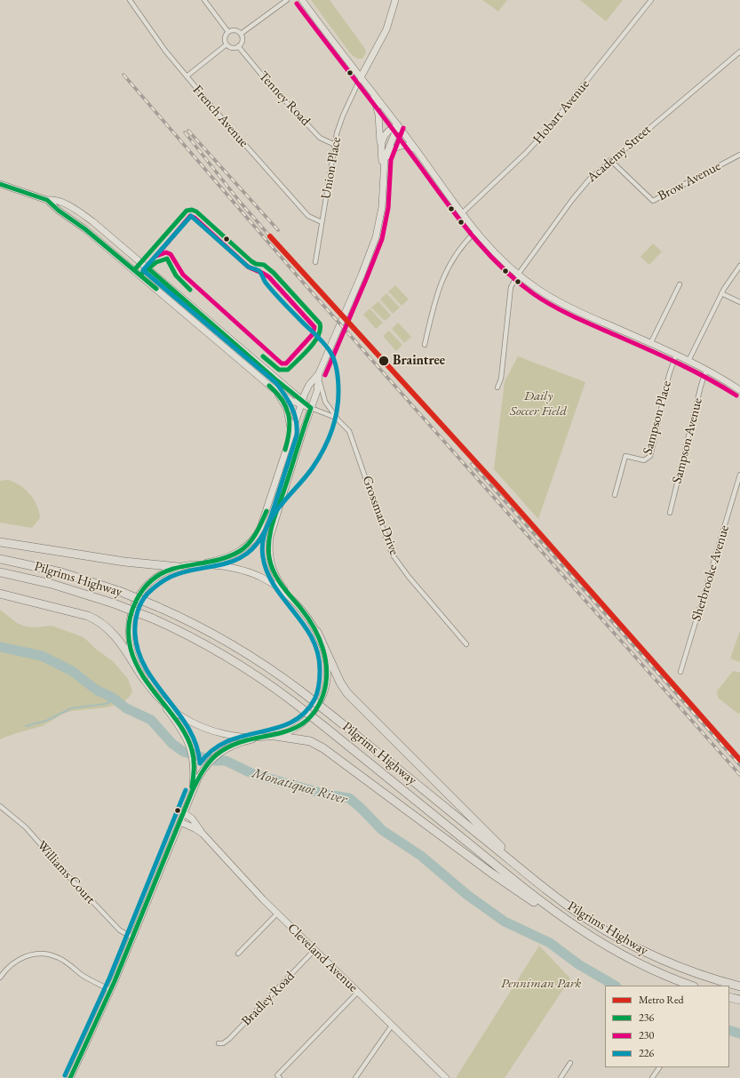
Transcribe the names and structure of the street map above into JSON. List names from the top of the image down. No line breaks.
{"streets":{"highway":["Pilgrims Highway"],"main road":["Cleveland Avenue"],"street":["Tenney Road","Hobart Avenue","French Avenue","Academy Street","Union Place","Brow Avenue","Sampson Place","Sampson Avenue","Grossman Drive","Sherbrooke Avenue","Williams Court","Bradley Road"]},"crossings":[["Tenney Road","Union Place"],["French Avenue","Union Place"],["Academy Street","Brow Avenue"],["Cleveland Avenue","Bradley Road"]],"water":["Monatiquot River"],"parks":["Daily Soccer Field","Penniman Park"],"places":["Braintree"],"lines":["transit line 230","transit line 236","transit line 226","metro line Red"],"legend":["Metro Red","236","230","226"]}
